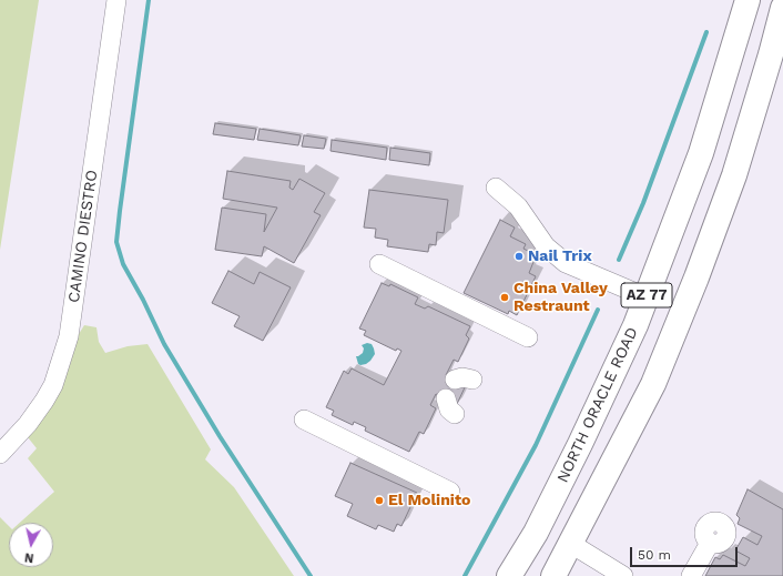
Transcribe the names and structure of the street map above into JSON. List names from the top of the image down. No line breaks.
{"streets":{"highway":["AZ 77","NORTH ORACLE ROAD"],"street":["CAMINO DIESTRO"]},"places":["Nail Trix","China Valley Restraunt","El Molinito"],"scale_bar":"50 m","north":"bottom"}
